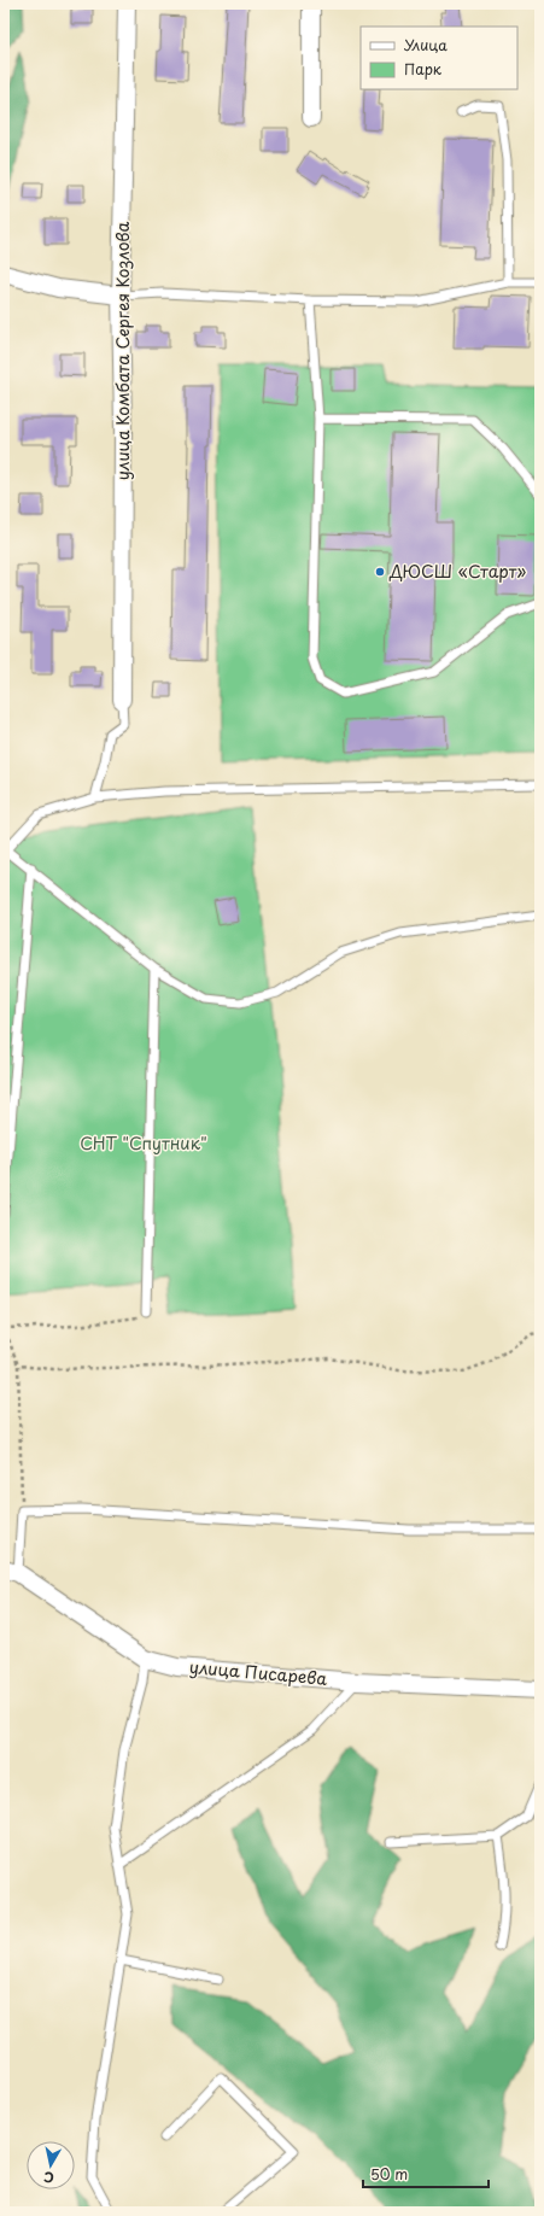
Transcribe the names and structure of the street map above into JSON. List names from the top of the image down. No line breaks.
{"streets":{"street":["улица Комбата Сергея Козлова","улица Писарева"]},"parks":["СНТ \"Спутник\""],"places":["ДЮСШ «Старт»"],"legend":["Улица","Парк"],"scale_bar":"50 m","north":"bottom"}
